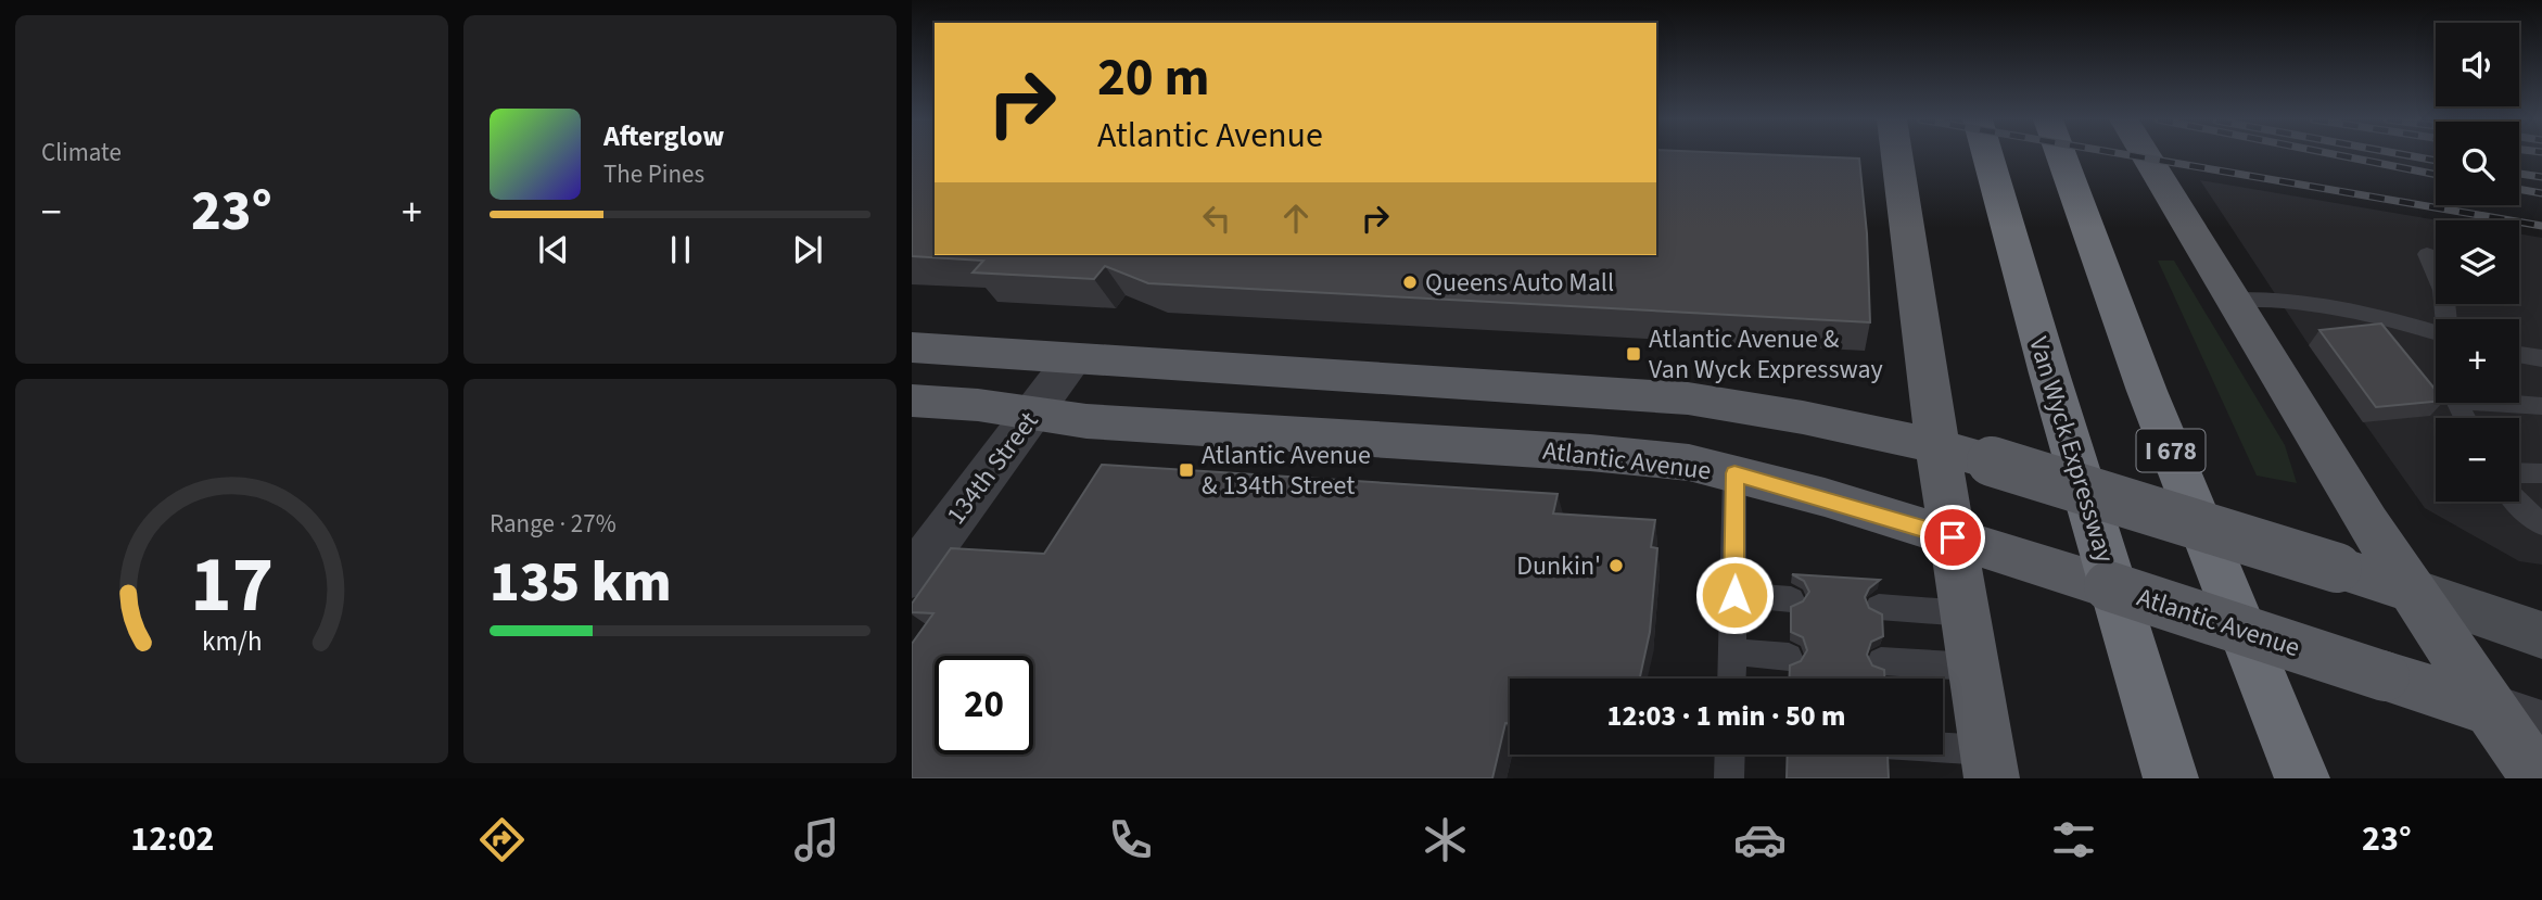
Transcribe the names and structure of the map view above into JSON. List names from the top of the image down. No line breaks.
{"streets":{"highway":["Van Wyck Expressway","I 678"],"main road":["Atlantic Avenue"],"street":["134th Street"]},"crossings":[["Atlantic Avenue","134th Street"]],"places":{"other":["Queens Auto Mall","Dunkin'"],"transit":["Atlantic Avenue & Van Wyck Expressway","Atlantic Avenue & 134th Street"]},"page":{"tile":["Climate",["Range · 27%","135 km"]],"map_buttons":["+","−"],"turn":["20 m","Atlantic Avenue"],"song":["Afterglow","The Pines"],"heat":["−","23°","+"],"limit":"20","trip":"12:03 · 1 min · 50 m","tabs":["12:02","23°"],"gauge":["17","km/h"]}}
